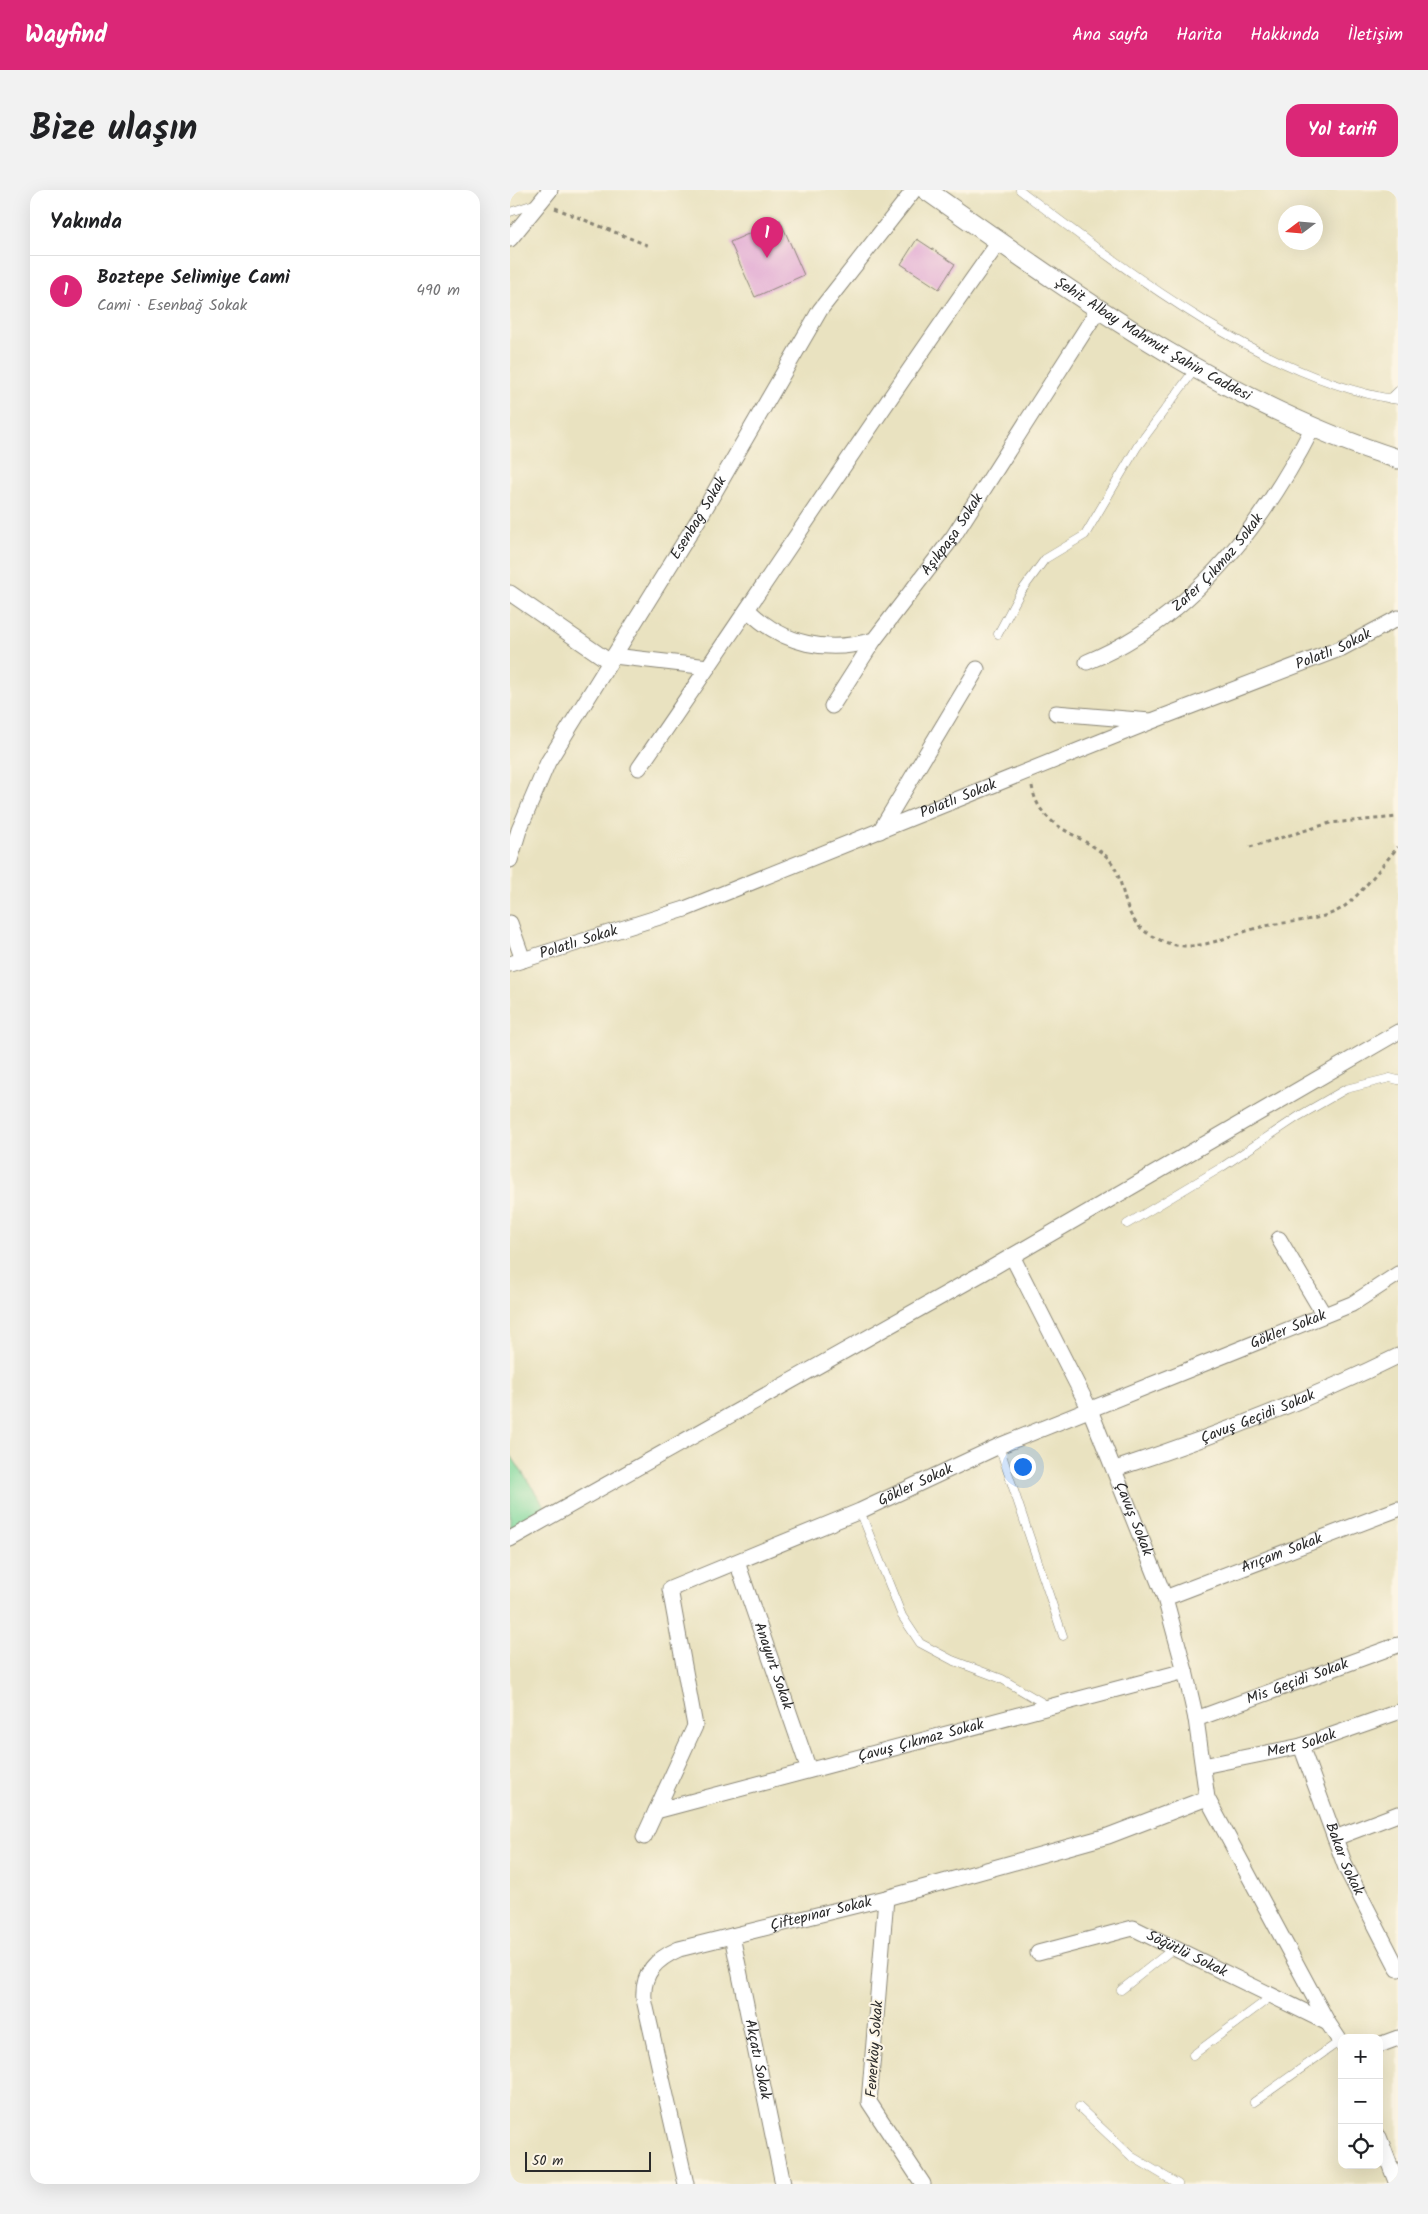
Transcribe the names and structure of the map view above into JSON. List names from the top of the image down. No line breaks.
{"streets":{"street":["Şehit Albay Mahmut Şahin Caddesi","Esenbağ Sokak","Aşıkpaşa Sokak","Zafer Çıkmaz Sokak","Polatlı Sokak","Gökler Sokak","Çavuş Geçidi Sokak","Çavuş Sokak","Arıçam Sokak","Anayurt Sokak","Mis Geçidi Sokak","Çavuş Çıkmaz Sokak","Mert Sokak","Bakar Sokak","Çiftepınar Sokak","Söğütlü Sokak","Fenerköy Sokak","Akçatı Sokak"]},"crossings":[["Şehit Albay Mahmut Şahin Caddesi","Aşıkpaşa Sokak"],["Şehit Albay Mahmut Şahin Caddesi","Zafer Çıkmaz Sokak"],["Gökler Sokak","Çavuş Sokak"],["Gökler Sokak","Anayurt Sokak"],["Gökler Sokak","Çavuş Çıkmaz Sokak"],["Çavuş Geçidi Sokak","Çavuş Sokak"],["Çavuş Sokak","Arıçam Sokak"],["Çavuş Sokak","Mis Geçidi Sokak"],["Çavuş Sokak","Çavuş Çıkmaz Sokak"],["Çavuş Sokak","Mert Sokak"],["Çavuş Sokak","Çiftepınar Sokak"],["Çavuş Sokak","Söğütlü Sokak"],["Anayurt Sokak","Çavuş Çıkmaz Sokak"],["Mert Sokak","Bakar Sokak"],["Çiftepınar Sokak","Söğütlü Sokak"],["Çiftepınar Sokak","Fenerköy Sokak"],["Çiftepınar Sokak","Akçatı Sokak"]],"scale_bar":"50 m","north":"left","page":{"header":"Wayfind","nav":["Ana sayfa","Harita","Hakkında","İletişim"],"title":"Bize ulaşın","buttons":"Yol tarifi","heading":"Yakında","pins":"1","list":[{"mark":"1","name":"Boztepe Selimiye Cami","note":"Cami · Esenbağ Sokak","value":"490 m"}],"map_buttons":["+","−"],"scale":"50 m"}}
